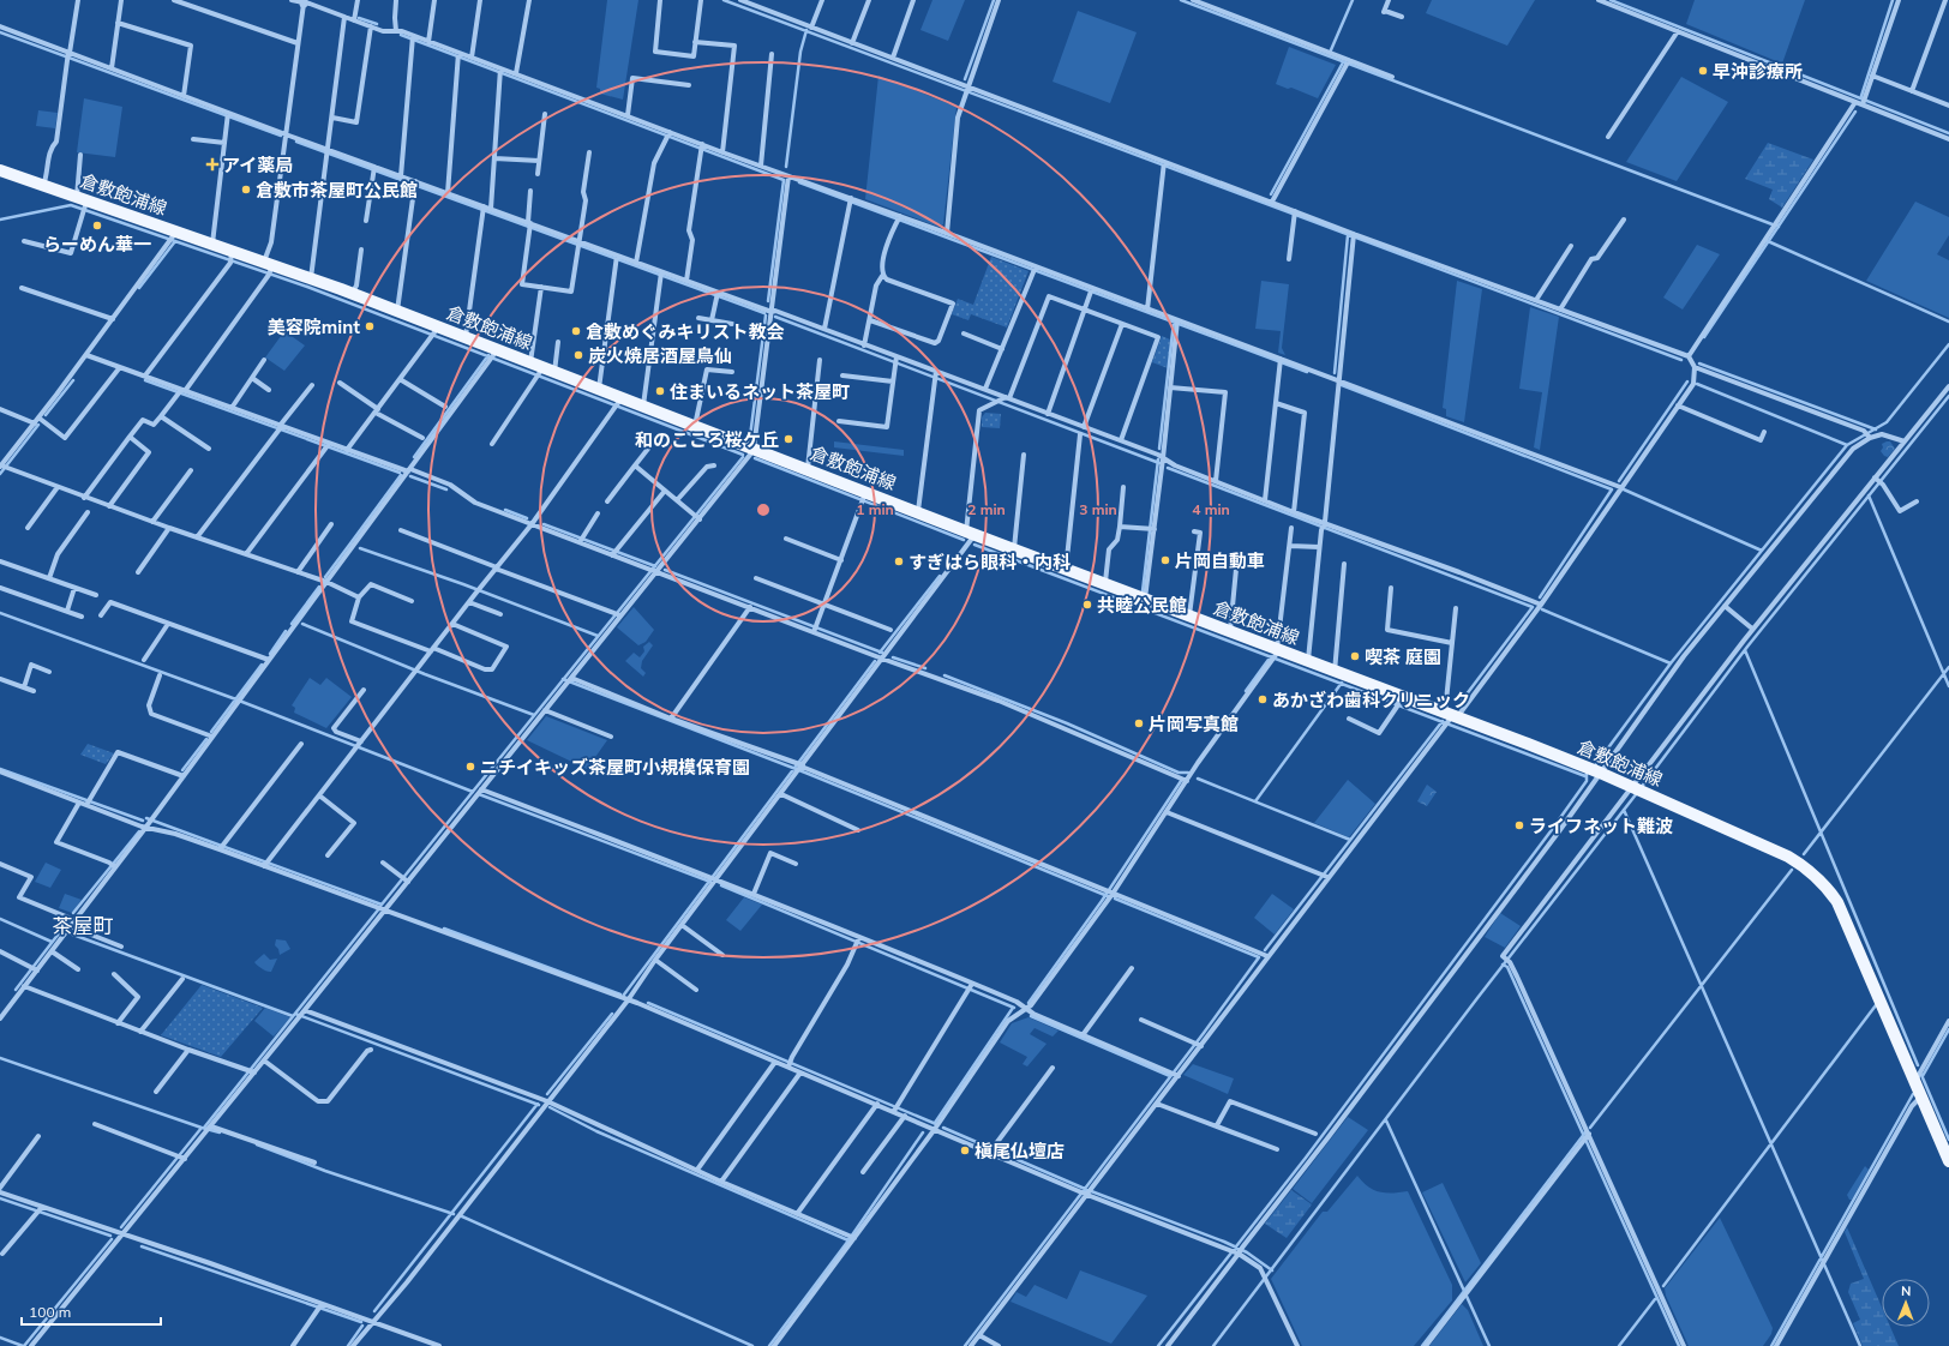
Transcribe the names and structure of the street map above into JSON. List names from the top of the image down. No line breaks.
{"streets":{"main road":["倉敷飽浦線"]},"districts":["茶屋町"],"places":{"other":["早沖診療所","倉敷市茶屋町公民館","らーめん華一","美容院mint","倉敷めぐみキリスト教会","炭火焼居酒屋鳥仙","住まいるネット茶屋町","和のこころ桜ケ丘","片岡自動車","すぎはら眼科・内科","共睦公民館","喫茶 庭園","あかざわ歯科クリニック","片岡写真館","ニチイキッズ茶屋町小規模保育園","ライフネット難波","槇尾仏壇店"],"health":["アイ薬局"]},"scale_bar":"100 m","north":"top","rings":["1 min","2 min","3 min","4 min"]}
